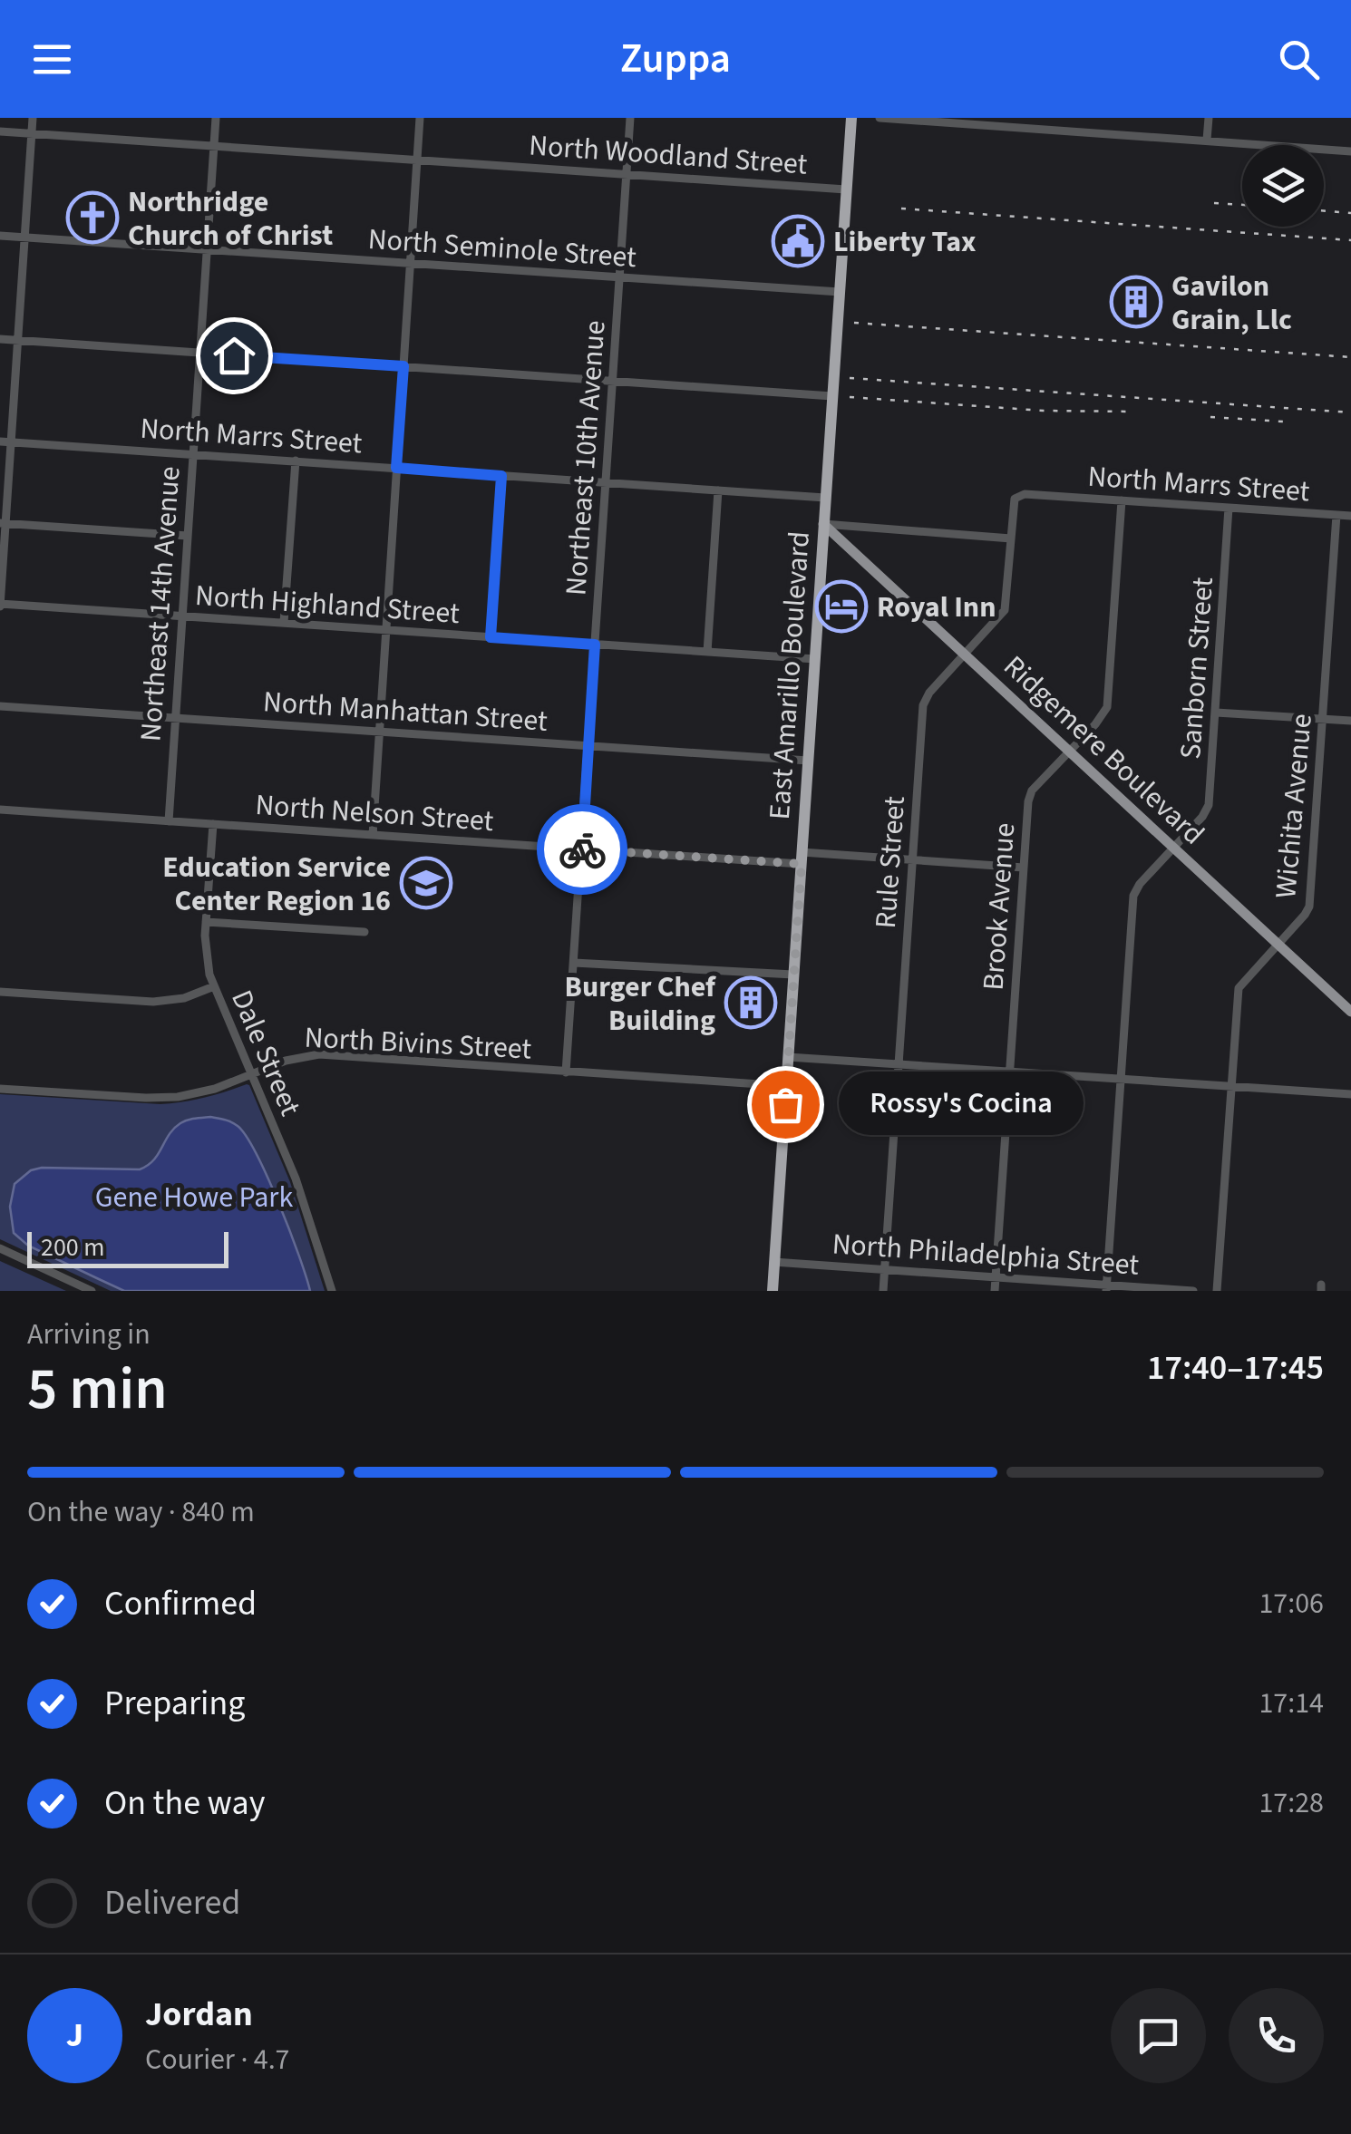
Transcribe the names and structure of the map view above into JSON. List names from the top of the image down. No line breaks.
{"streets":{"highway":["East Amarillo Boulevard"],"main road":["Ridgemere Boulevard"],"street":["North Woodland Street","North Seminole Street","North Marrs Street","Northeast 10th Avenue","Northeast 14th Avenue","North Highland Street","Sanborn Street","North Manhattan Street","Wichita Avenue","North Nelson Street","Rule Street","Brook Avenue","North Bivins Street","Dale Street","North Philadelphia Street"]},"crossings":[["North Woodland Street","Northeast 10th Avenue"],["North Woodland Street","Northeast 14th Avenue"],["North Woodland Street","East Amarillo Boulevard"],["North Seminole Street","Northeast 10th Avenue"],["North Seminole Street","Northeast 14th Avenue"],["North Seminole Street","East Amarillo Boulevard"],["North Marrs Street","Northeast 10th Avenue"],["North Marrs Street","Northeast 14th Avenue"],["North Marrs Street","Sanborn Street"],["North Marrs Street","East Amarillo Boulevard"],["North Marrs Street","Wichita Avenue"],["North Marrs Street","Rule Street"],["North Marrs Street","Brook Avenue"],["Northeast 10th Avenue","North Highland Street"],["Northeast 10th Avenue","North Manhattan Street"],["Northeast 10th Avenue","North Nelson Street"],["Northeast 10th Avenue","North Bivins Street"],["Northeast 14th Avenue","North Highland Street"],["Northeast 14th Avenue","North Manhattan Street"],["Northeast 14th Avenue","North Nelson Street"],["North Highland Street","East Amarillo Boulevard"],["Sanborn Street","Ridgemere Boulevard"],["Sanborn Street","North Philadelphia Street"],["East Amarillo Boulevard","North Manhattan Street"],["East Amarillo Boulevard","Ridgemere Boulevard"],["East Amarillo Boulevard","North Nelson Street"],["East Amarillo Boulevard","North Bivins Street"],["East Amarillo Boulevard","North Philadelphia Street"],["Ridgemere Boulevard","Wichita Avenue"],["Ridgemere Boulevard","Rule Street"],["Ridgemere Boulevard","Brook Avenue"],["North Nelson Street","Rule Street"],["North Nelson Street","Brook Avenue"],["North Nelson Street","Dale Street"],["Rule Street","North Philadelphia Street"],["Brook Avenue","North Philadelphia Street"],["North Bivins Street","Dale Street"]],"parks":["Gene Howe Park"],"places":{"church":["Northridge Church of Christ"],"public building":["Liberty Tax"],"building":["Gavilon Grain, Llc","Burger Chef Building"],"hotel":["Royal Inn"],"school or university":["Education Service Center Region 16"],"other":["Rossy's Cocina"]},"scale_bar":"200 m","page":{"header":"Zuppa","bubble":"Rossy's Cocina","scale":"200 m","heading":["5 min","Arriving in","17:40–17:45"],"panel":["Jordan","Courier · 4.7"],"bar":"On the way · 840 m","list":[["Confirmed","17:06"],["Preparing","17:14"],["On the way","17:28"],"Delivered"],"round":"J"}}
